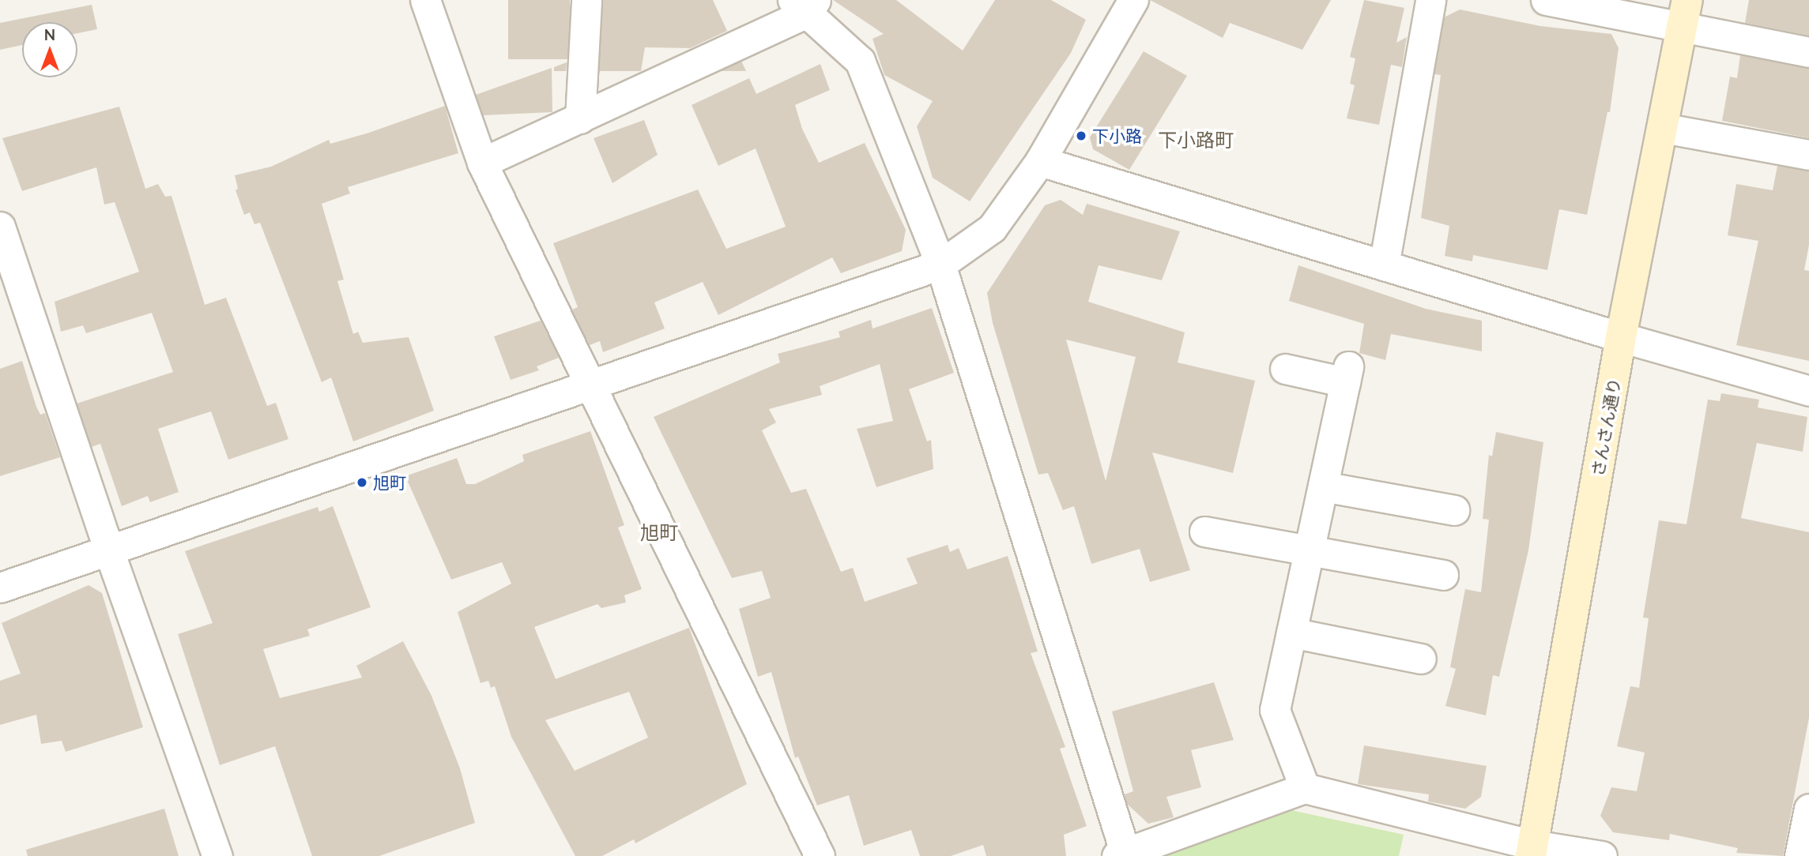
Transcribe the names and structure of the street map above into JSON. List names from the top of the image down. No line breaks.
{"streets":{"main road":["さんさん通り"]},"districts":["下小路町","旭町"],"places":["下小路","旭町"],"north":"top"}
